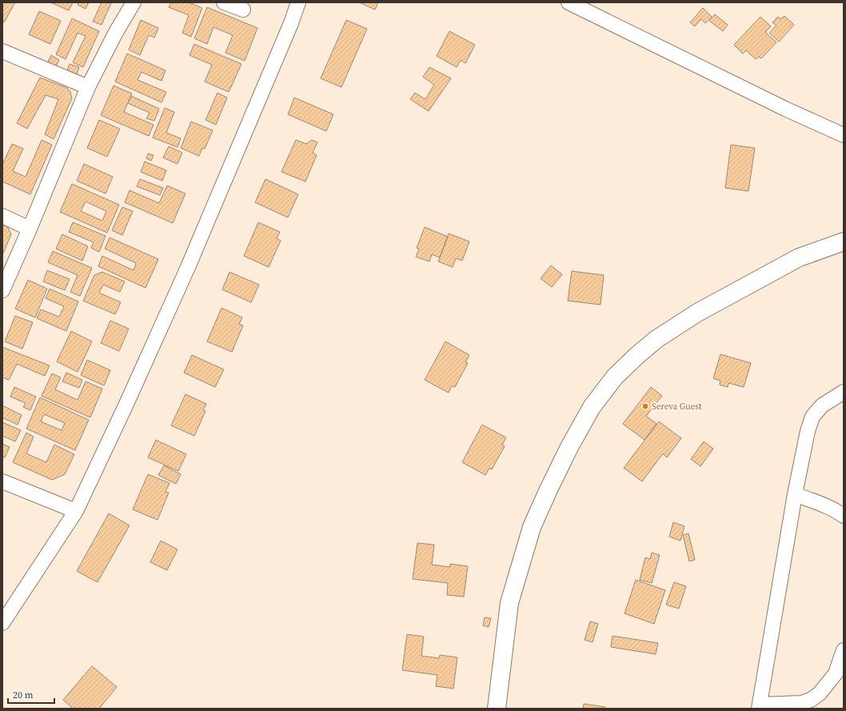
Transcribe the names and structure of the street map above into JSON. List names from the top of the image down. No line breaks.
{"places":["Sereva Guest"],"scale_bar":"20 m"}
